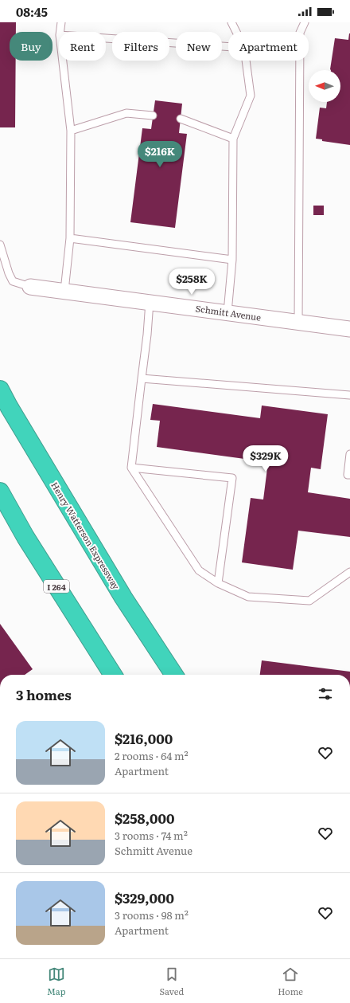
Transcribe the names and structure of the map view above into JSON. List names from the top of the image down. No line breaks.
{"streets":{"highway":["Henry Watterson Expressway","I 264"],"street":["Schmitt Avenue"]},"north":"left","page":{"status":"08:45","chip":["Buy","Rent","Filters","New","Apartment"],"price":["$216K","$258K","$329K"],"heading":"3 homes","list":[{"name":"$216,000","note":"2 rooms · 64 m² · Apartment"},{"name":"$258,000","note":"3 rooms · 74 m² · Schmitt Avenue"},{"name":"$329,000","note":"3 rooms · 98 m² · Apartment"}],"tabs":["Map","Saved","Home"]}}
